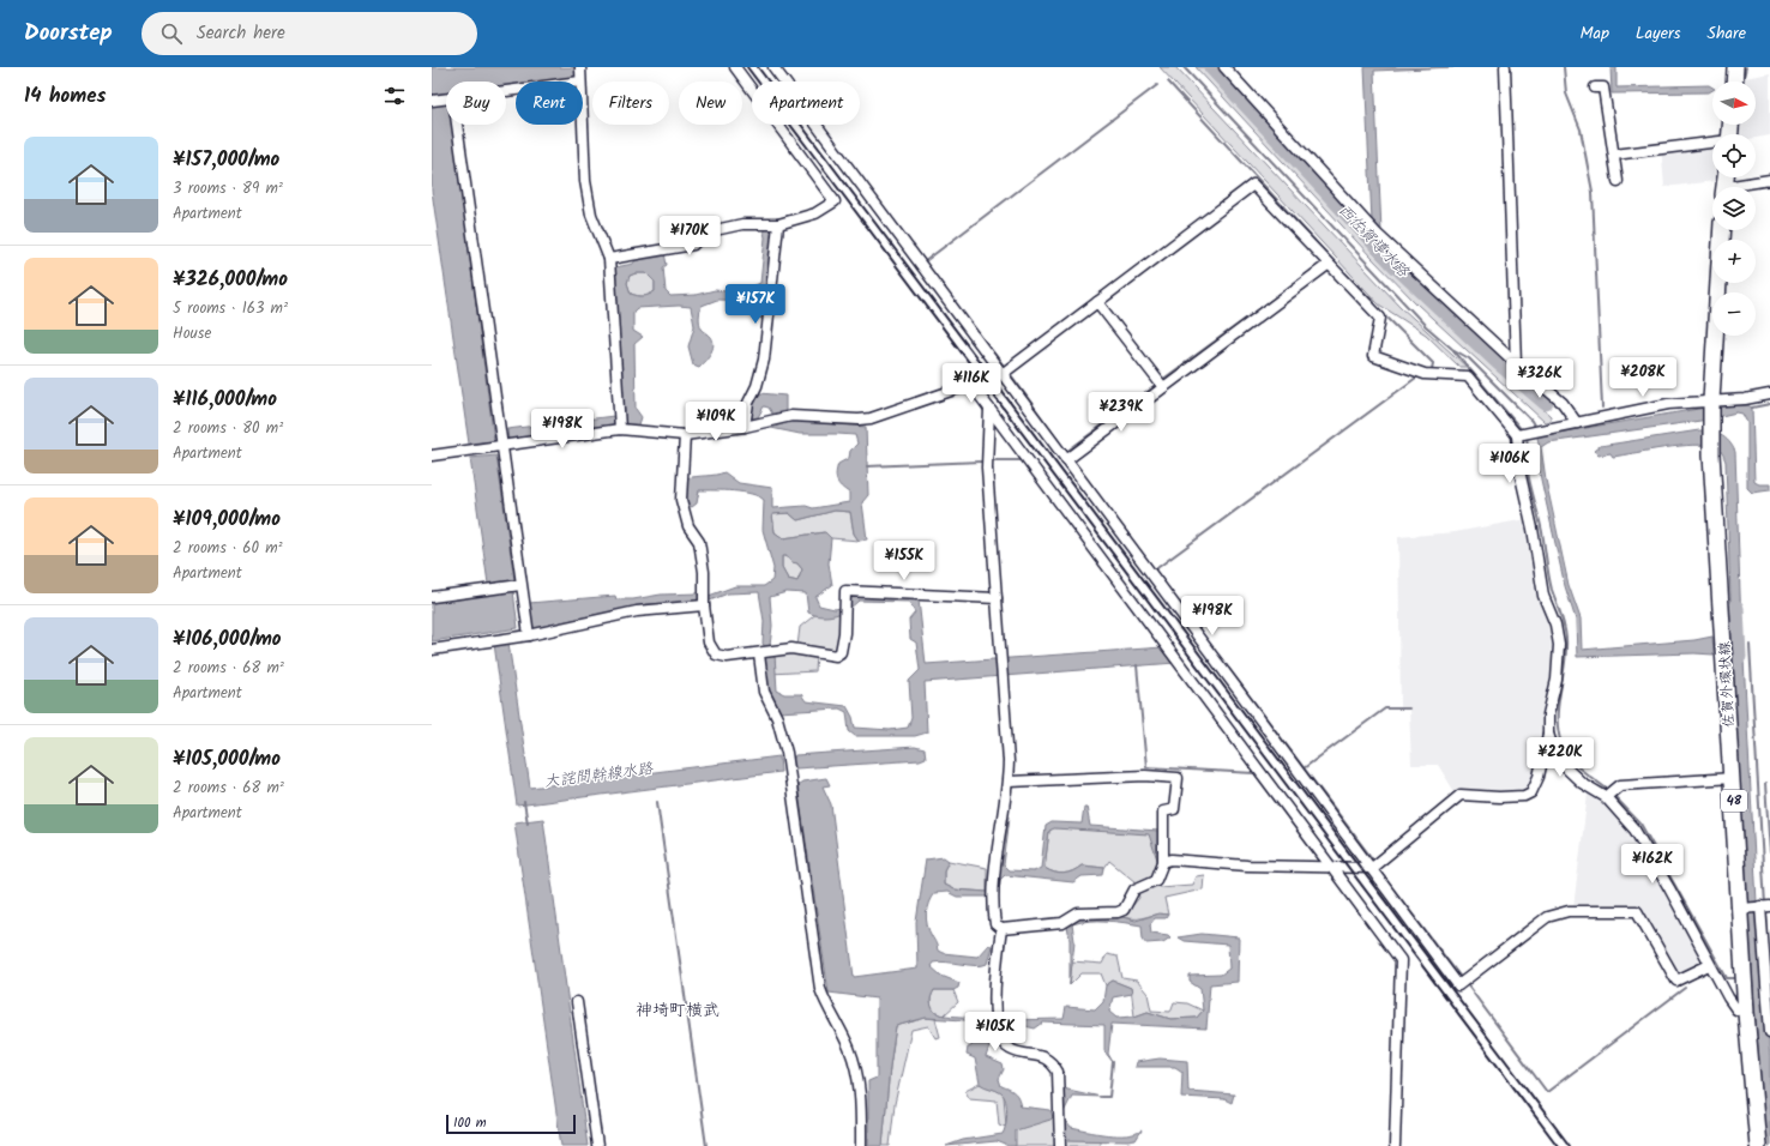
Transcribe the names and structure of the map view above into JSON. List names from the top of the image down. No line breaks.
{"streets":{"main road":["佐賀外環状線","48"]},"districts":["神埼町横武"],"water":["西佐賀導水路","大詫間幹線水路"],"scale_bar":"100 m","north":"right","page":{"header":"Doorstep","search":"Search here","nav":["Map","Layers","Share"],"heading":"14 homes","map_buttons":["+","−"],"chip":["Buy","Rent","Filters","New","Apartment"],"list":[{"name":"¥157,000/mo","note":"3 rooms · 89 m² · Apartment"},{"name":"¥326,000/mo","note":"5 rooms · 163 m² · House"},{"name":"¥116,000/mo","note":"2 rooms · 80 m² · Apartment"},{"name":"¥109,000/mo","note":"2 rooms · 60 m² · Apartment"},{"name":"¥106,000/mo","note":"2 rooms · 68 m² · Apartment"},{"name":"¥105,000/mo","note":"2 rooms · 68 m² · Apartment"}],"price":["¥170K","¥157K","¥208K","¥326K","¥116K","¥239K","¥109K","¥198K","¥106K","¥155K","¥198K","¥220K","¥162K","¥105K"],"scale":"100 m"}}
